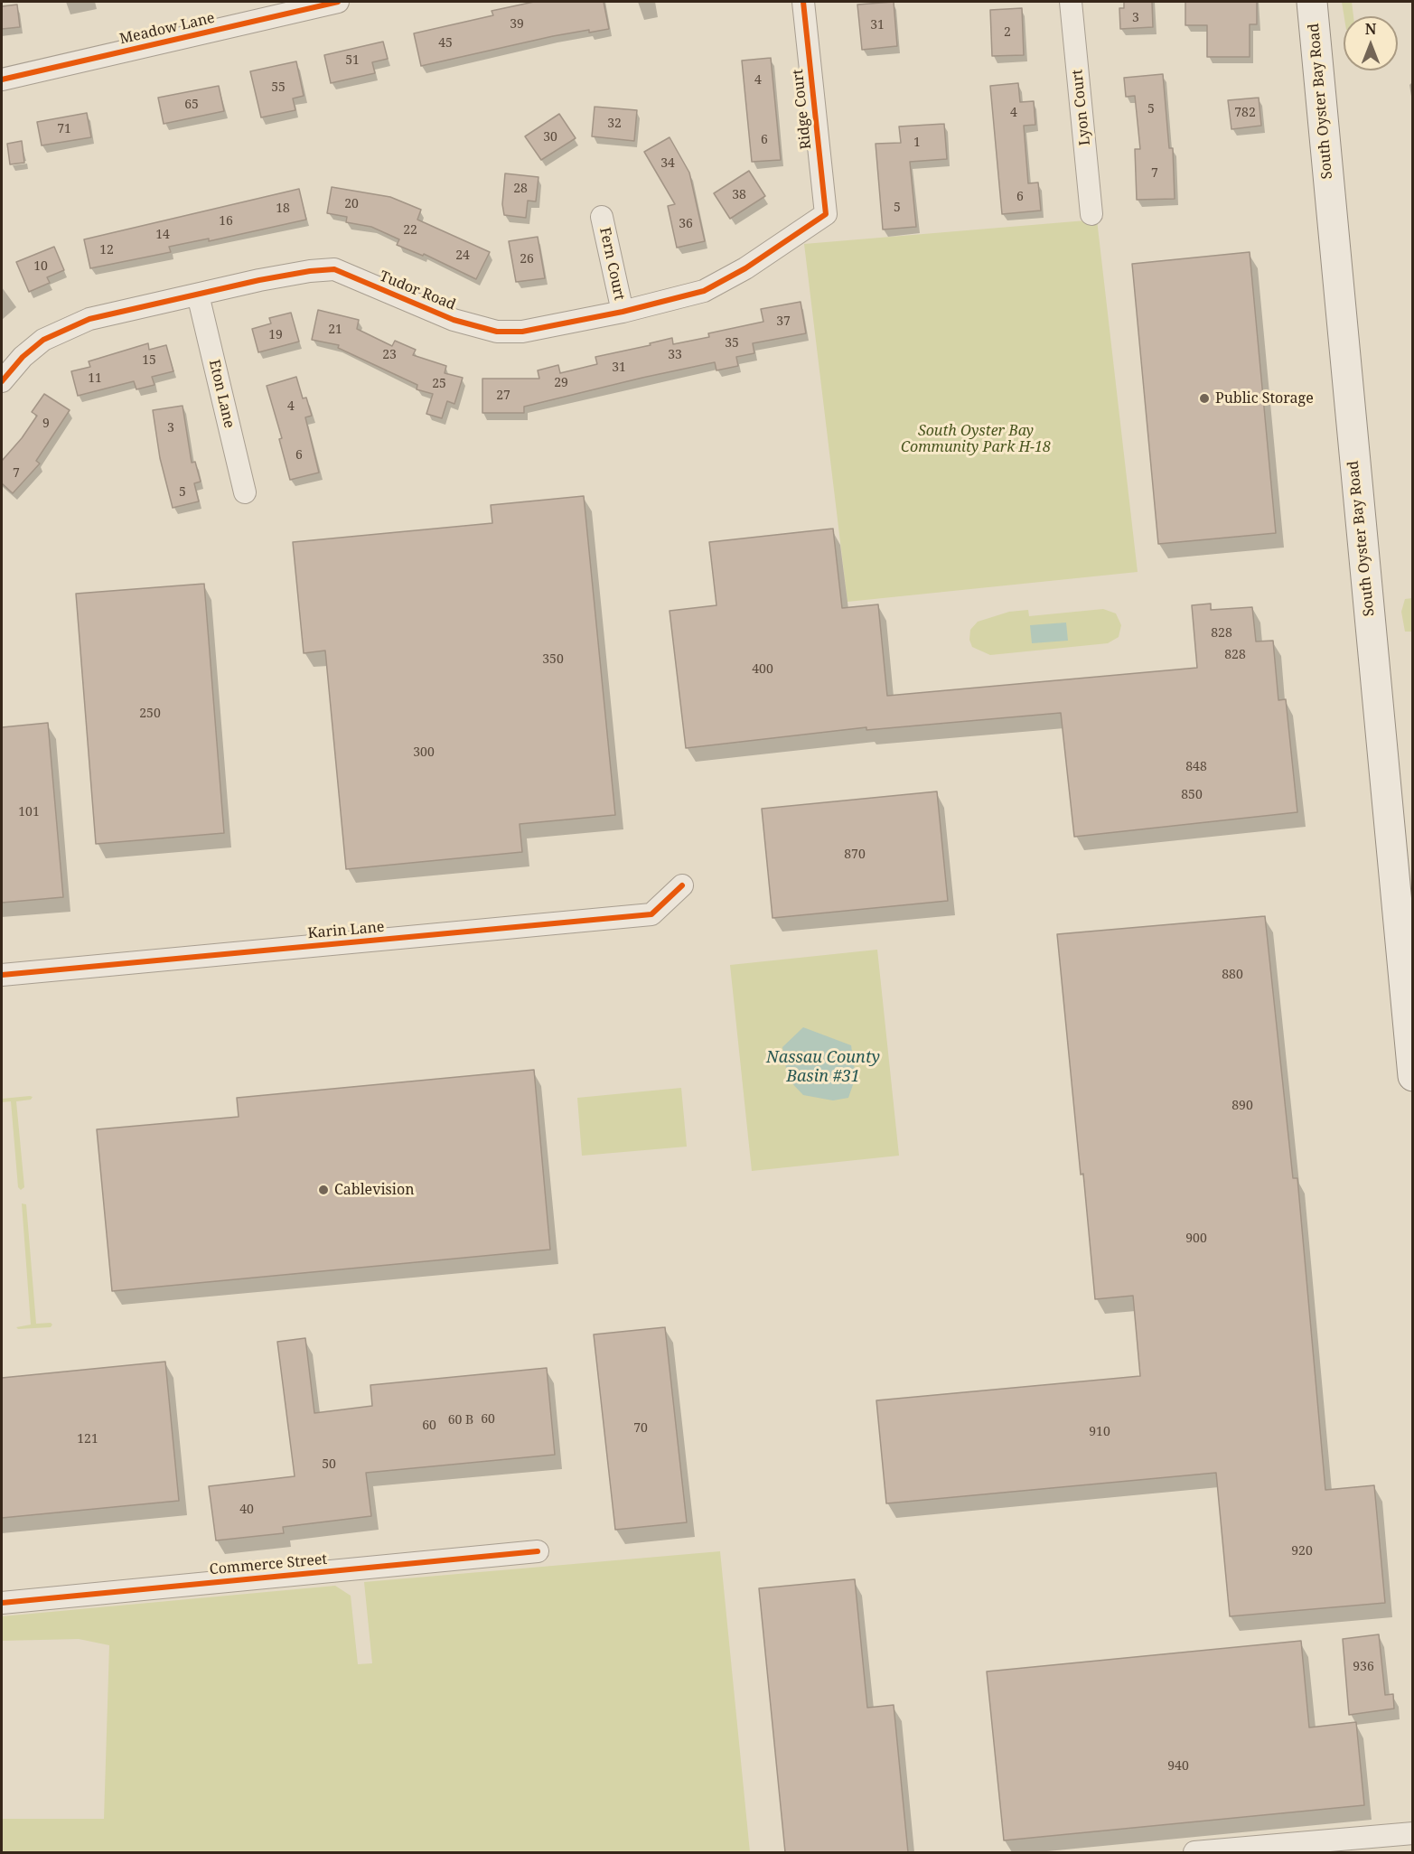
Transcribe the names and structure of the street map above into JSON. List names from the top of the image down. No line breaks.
{"streets":{"main road":["South Oyster Bay Road"],"street":["Meadow Lane","Lyon Court","Ridge Court","Fern Court","Tudor Road","Eton Lane","Karin Lane","Commerce Street"]},"crossings":[["Ridge Court","Tudor Road"],["Fern Court","Tudor Road"],["Tudor Road","Eton Lane"]],"water":["Nassau County Basin #31"],"parks":["South Oyster Bay Community Park H-18"],"places":["Public Storage","Cablevision"],"house_numbers":["3","39","31","2","45","51","4","55","65","5","4","782","32","71","30","6","1","34","7","28","38","6","20","5","18","16","36","22","14","12","24","26","10","37","21","19","35","23","33","15","31","11","29","25","27","4","9","3","6","7","5","828","828","350","400","250","300","848","850","101","870","880","890","900","60","60 B","60","70","910","121","50","40","920","936","940"],"north":"top"}
